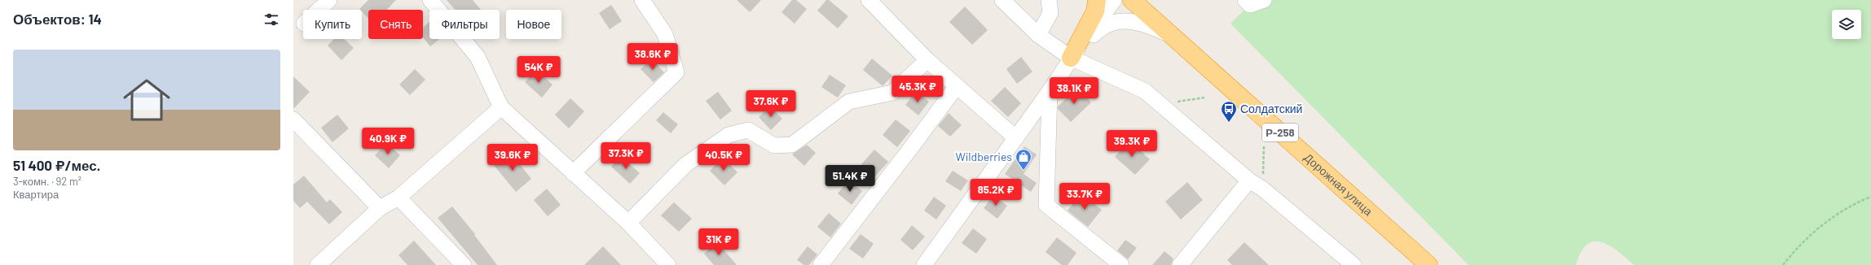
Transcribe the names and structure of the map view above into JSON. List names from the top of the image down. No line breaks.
{"streets":{"highway":["Р-258","Дорожная улица"]},"places":{"bus stop":["Солдатский"],"shop":["Wildberries"]},"page":{"heading":"Объектов: 14","chip":["Купить","Снять","Фильтры","Новое"],"list":[{"name":"51 400 ₽/мес.","note":"3-комн. · 92 m² · Квартира"}],"price":["38.6K ₽","54K ₽","45.3K ₽","38.1K ₽","37.6K ₽","40.9K ₽","39.3K ₽","37.3K ₽","39.6K ₽","40.5K ₽","51.4K ₽","85.2K ₽","33.7K ₽","31K ₽"]}}
